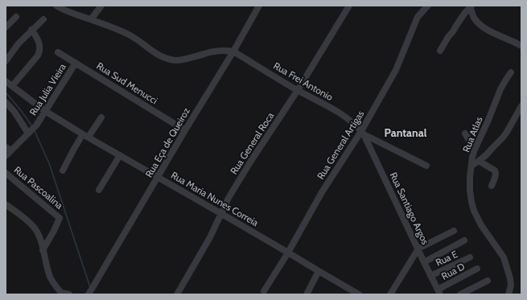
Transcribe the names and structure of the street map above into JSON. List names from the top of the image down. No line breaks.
{"streets":{"street":["Rua Frei Antonio","Rua Sud Menucci","Rua Julia Vieira","Rua Atlas","Rua Eça de Queiroz","Rua General Roca","Rua General Artigas","Rua Pascoalina","Rua Maria Nunes Correia","Rua Santiago Argos","Rua E","Rua D"]},"crossings":[["Rua Frei Antonio","Rua Eça de Queiroz"],["Rua Frei Antonio","Rua General Roca"],["Rua Frei Antonio","Rua General Artigas"],["Rua Frei Antonio","Rua Santiago Argos"],["Rua Sud Menucci","Rua Julia Vieira"],["Rua Sud Menucci","Rua Eça de Queiroz"],["Rua Julia Vieira","Rua Maria Nunes Correia"],["Rua Eça de Queiroz","Rua Maria Nunes Correia"],["Rua General Roca","Rua Maria Nunes Correia"],["Rua General Artigas","Rua Maria Nunes Correia"],["Rua General Artigas","Rua Santiago Argos"],["Rua Santiago Argos","Rua E"],["Rua Santiago Argos","Rua D"]],"districts":["Pantanal"]}
